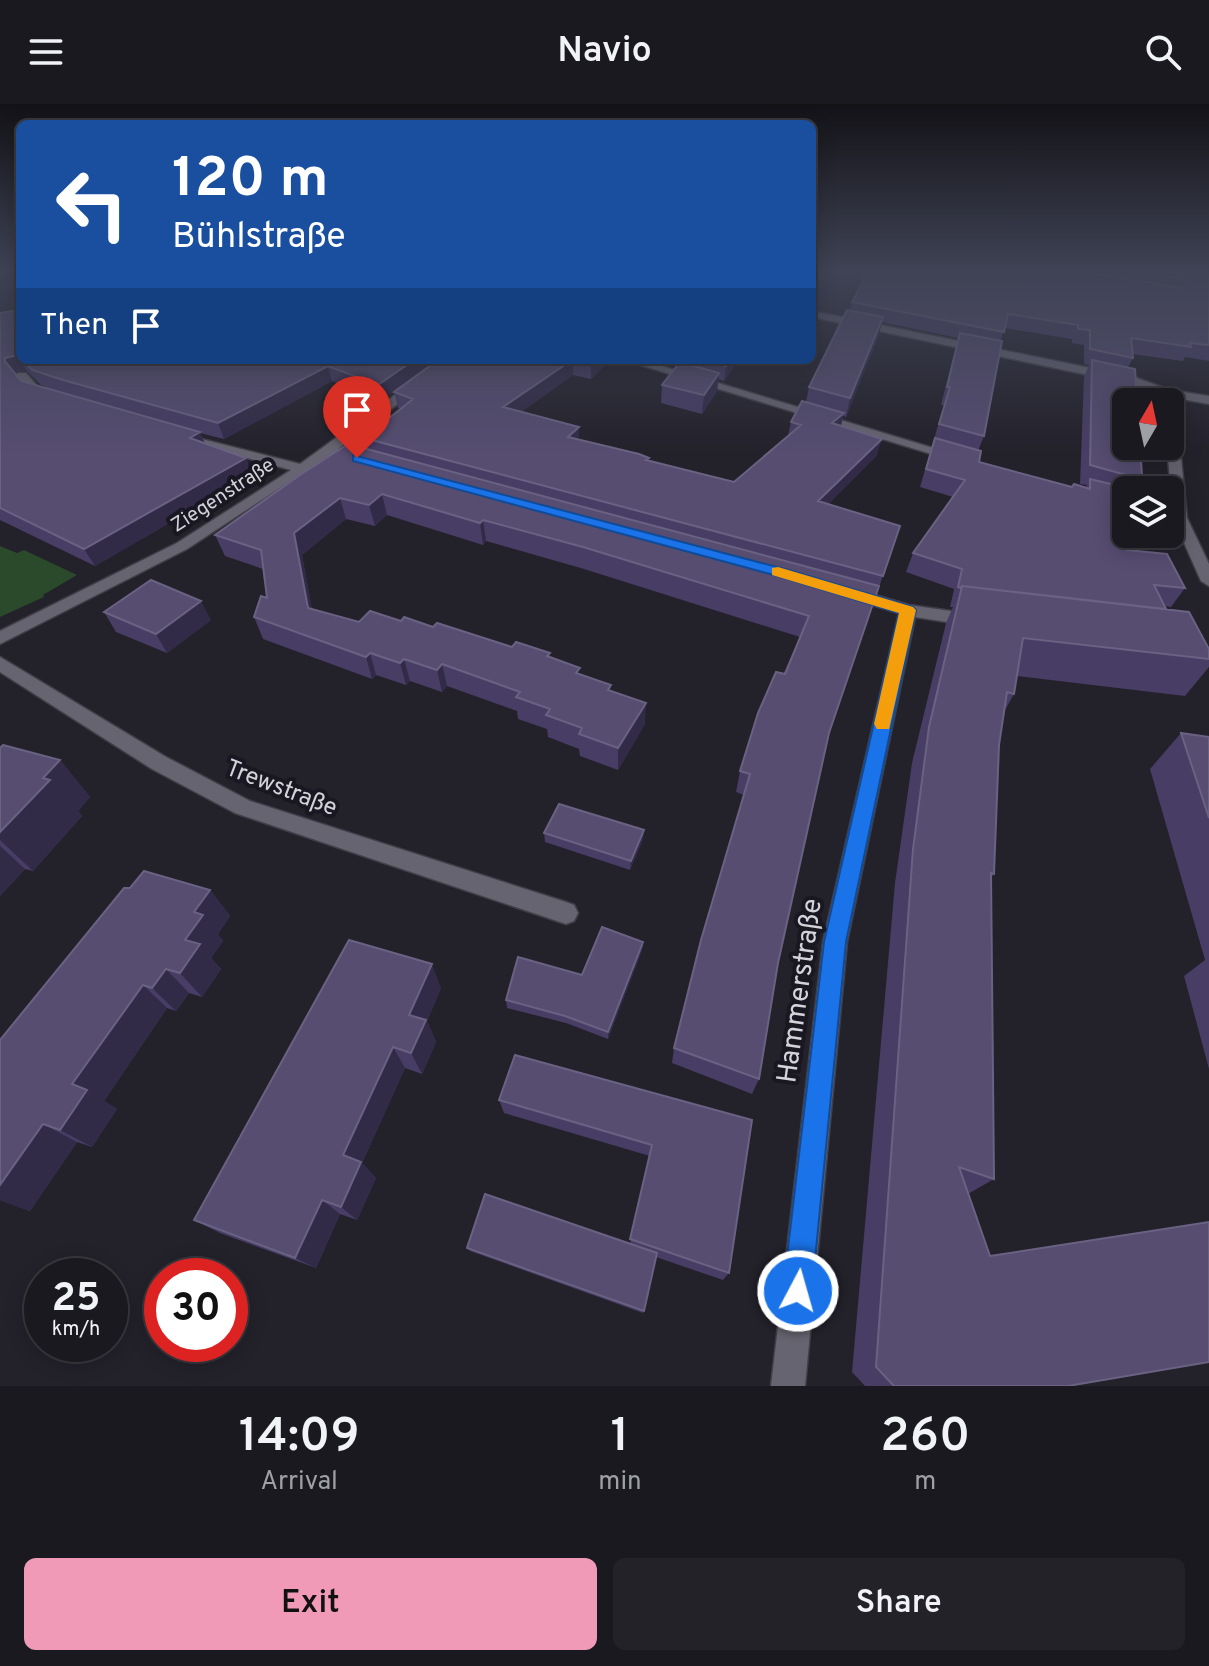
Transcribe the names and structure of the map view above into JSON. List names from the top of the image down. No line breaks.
{"streets":{"street":["Ziegenstraße","Trewstraße","Hammerstraße"]},"north":"top","page":{"header":"Navio","turn":["120 m","Bühlstraße"],"then":"Then","speed":"25 km/h","limit":"30","eta":["14:09","Arrival","1","min","260","m"],"buttons":["Exit","Share"]}}
